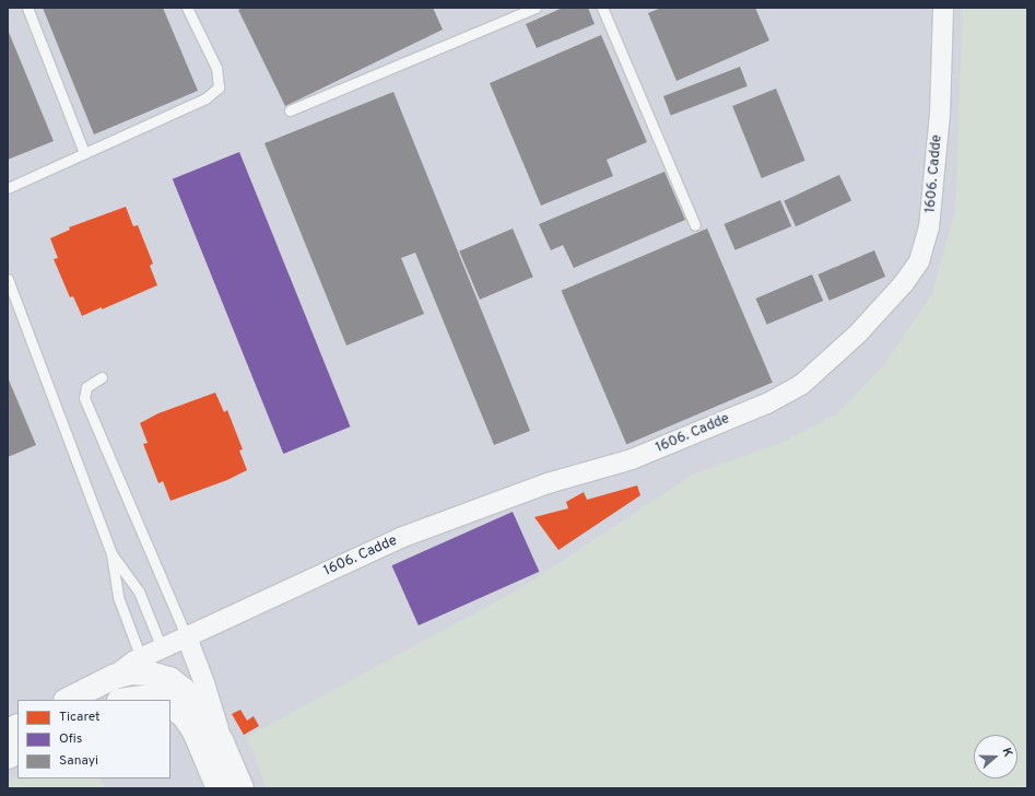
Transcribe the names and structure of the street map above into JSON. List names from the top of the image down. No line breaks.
{"streets":{"street":["1606. Cadde"]},"legend":["Ticaret","Ofis","Sanayi"],"north":"right"}
